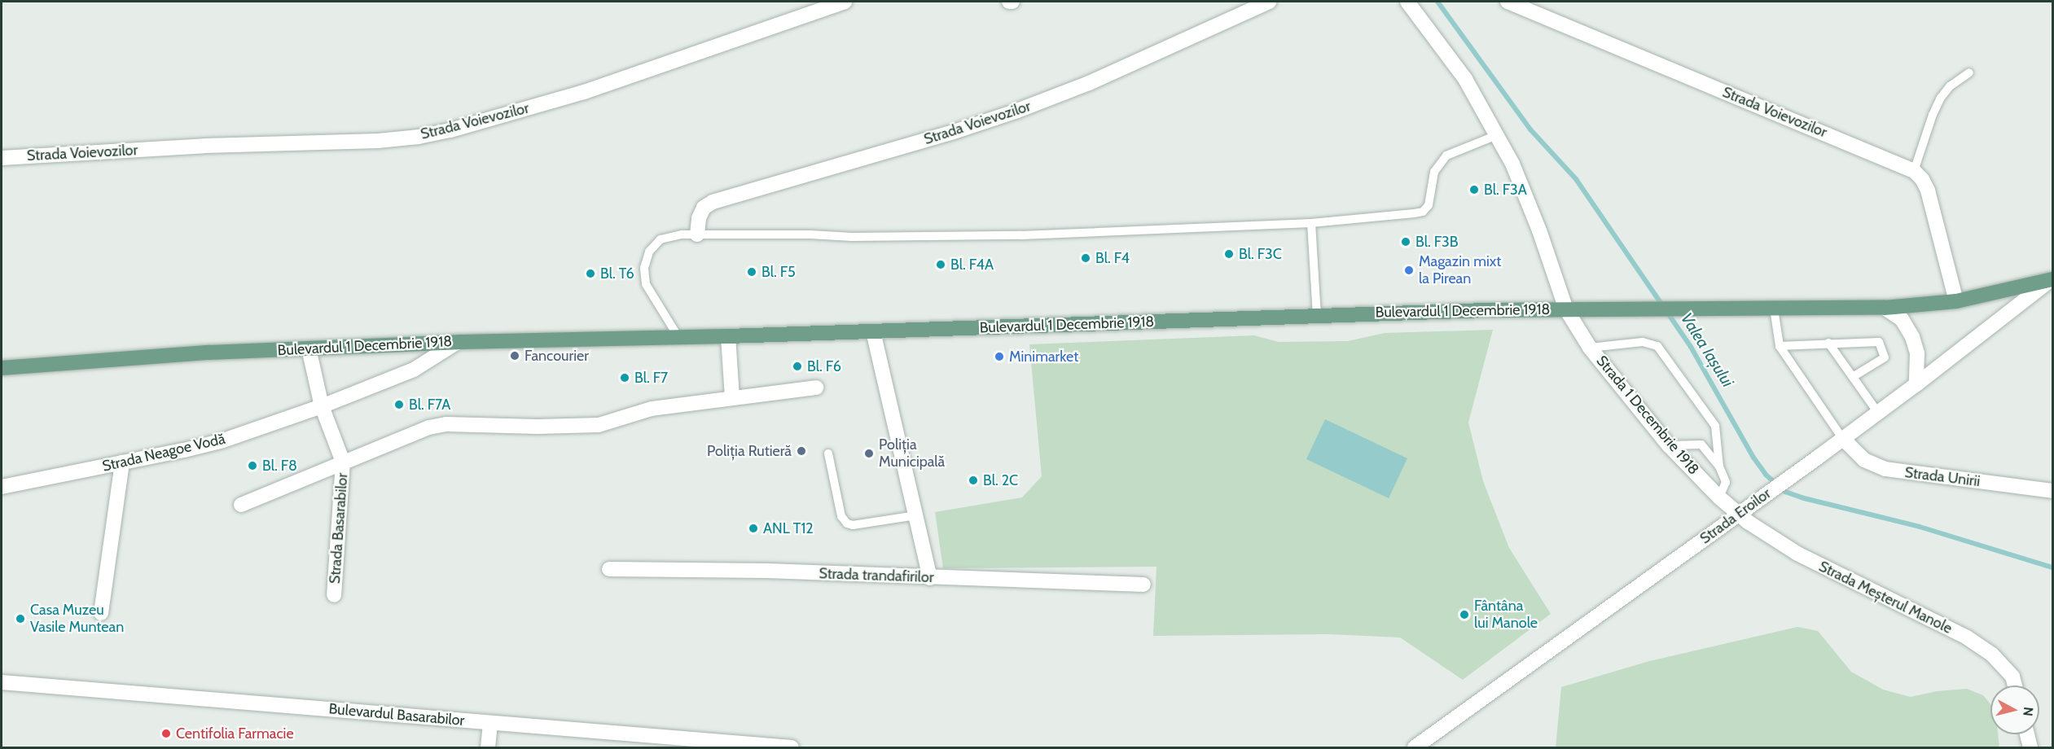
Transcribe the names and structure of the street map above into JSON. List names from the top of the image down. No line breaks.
{"streets":{"main road":["Bulevardul 1 Decembrie 1918"],"street":["Strada Voievozilor","Strada 1 Decembrie 1918","Strada Neagoe Vodă","Strada Unirii","Strada Eroilor","Strada Basarabilor","Strada trandafirilor","Strada Meșterul Manole","Bulevardul Basarabilor"]},"crossings":[["Bulevardul 1 Decembrie 1918","Strada 1 Decembrie 1918"],["Bulevardul 1 Decembrie 1918","Strada Neagoe Vodă"],["Bulevardul 1 Decembrie 1918","Strada Eroilor"],["Strada 1 Decembrie 1918","Strada Eroilor"],["Strada 1 Decembrie 1918","Strada Meșterul Manole"],["Strada Unirii","Strada Eroilor"],["Strada Eroilor","Strada Meșterul Manole"]],"water":["Valea Iașului"],"places":["Bl. F3A","Bl. F3B","Bl. F3C","Bl. F4","Bl. F4A","Magazin mixt la Pirean","Bl. F5","Bl. T6","Fancourier","Minimarket","Bl. F6","Bl. F7","Bl. F7A","Poliția Rutieră","Poliția Municipală","Bl. F8","Bl. 2C","ANL T12","Fântâna lui Manole","Casa Muzeu Vasile Muntean","Centifolia Farmacie"],"north":"right"}
